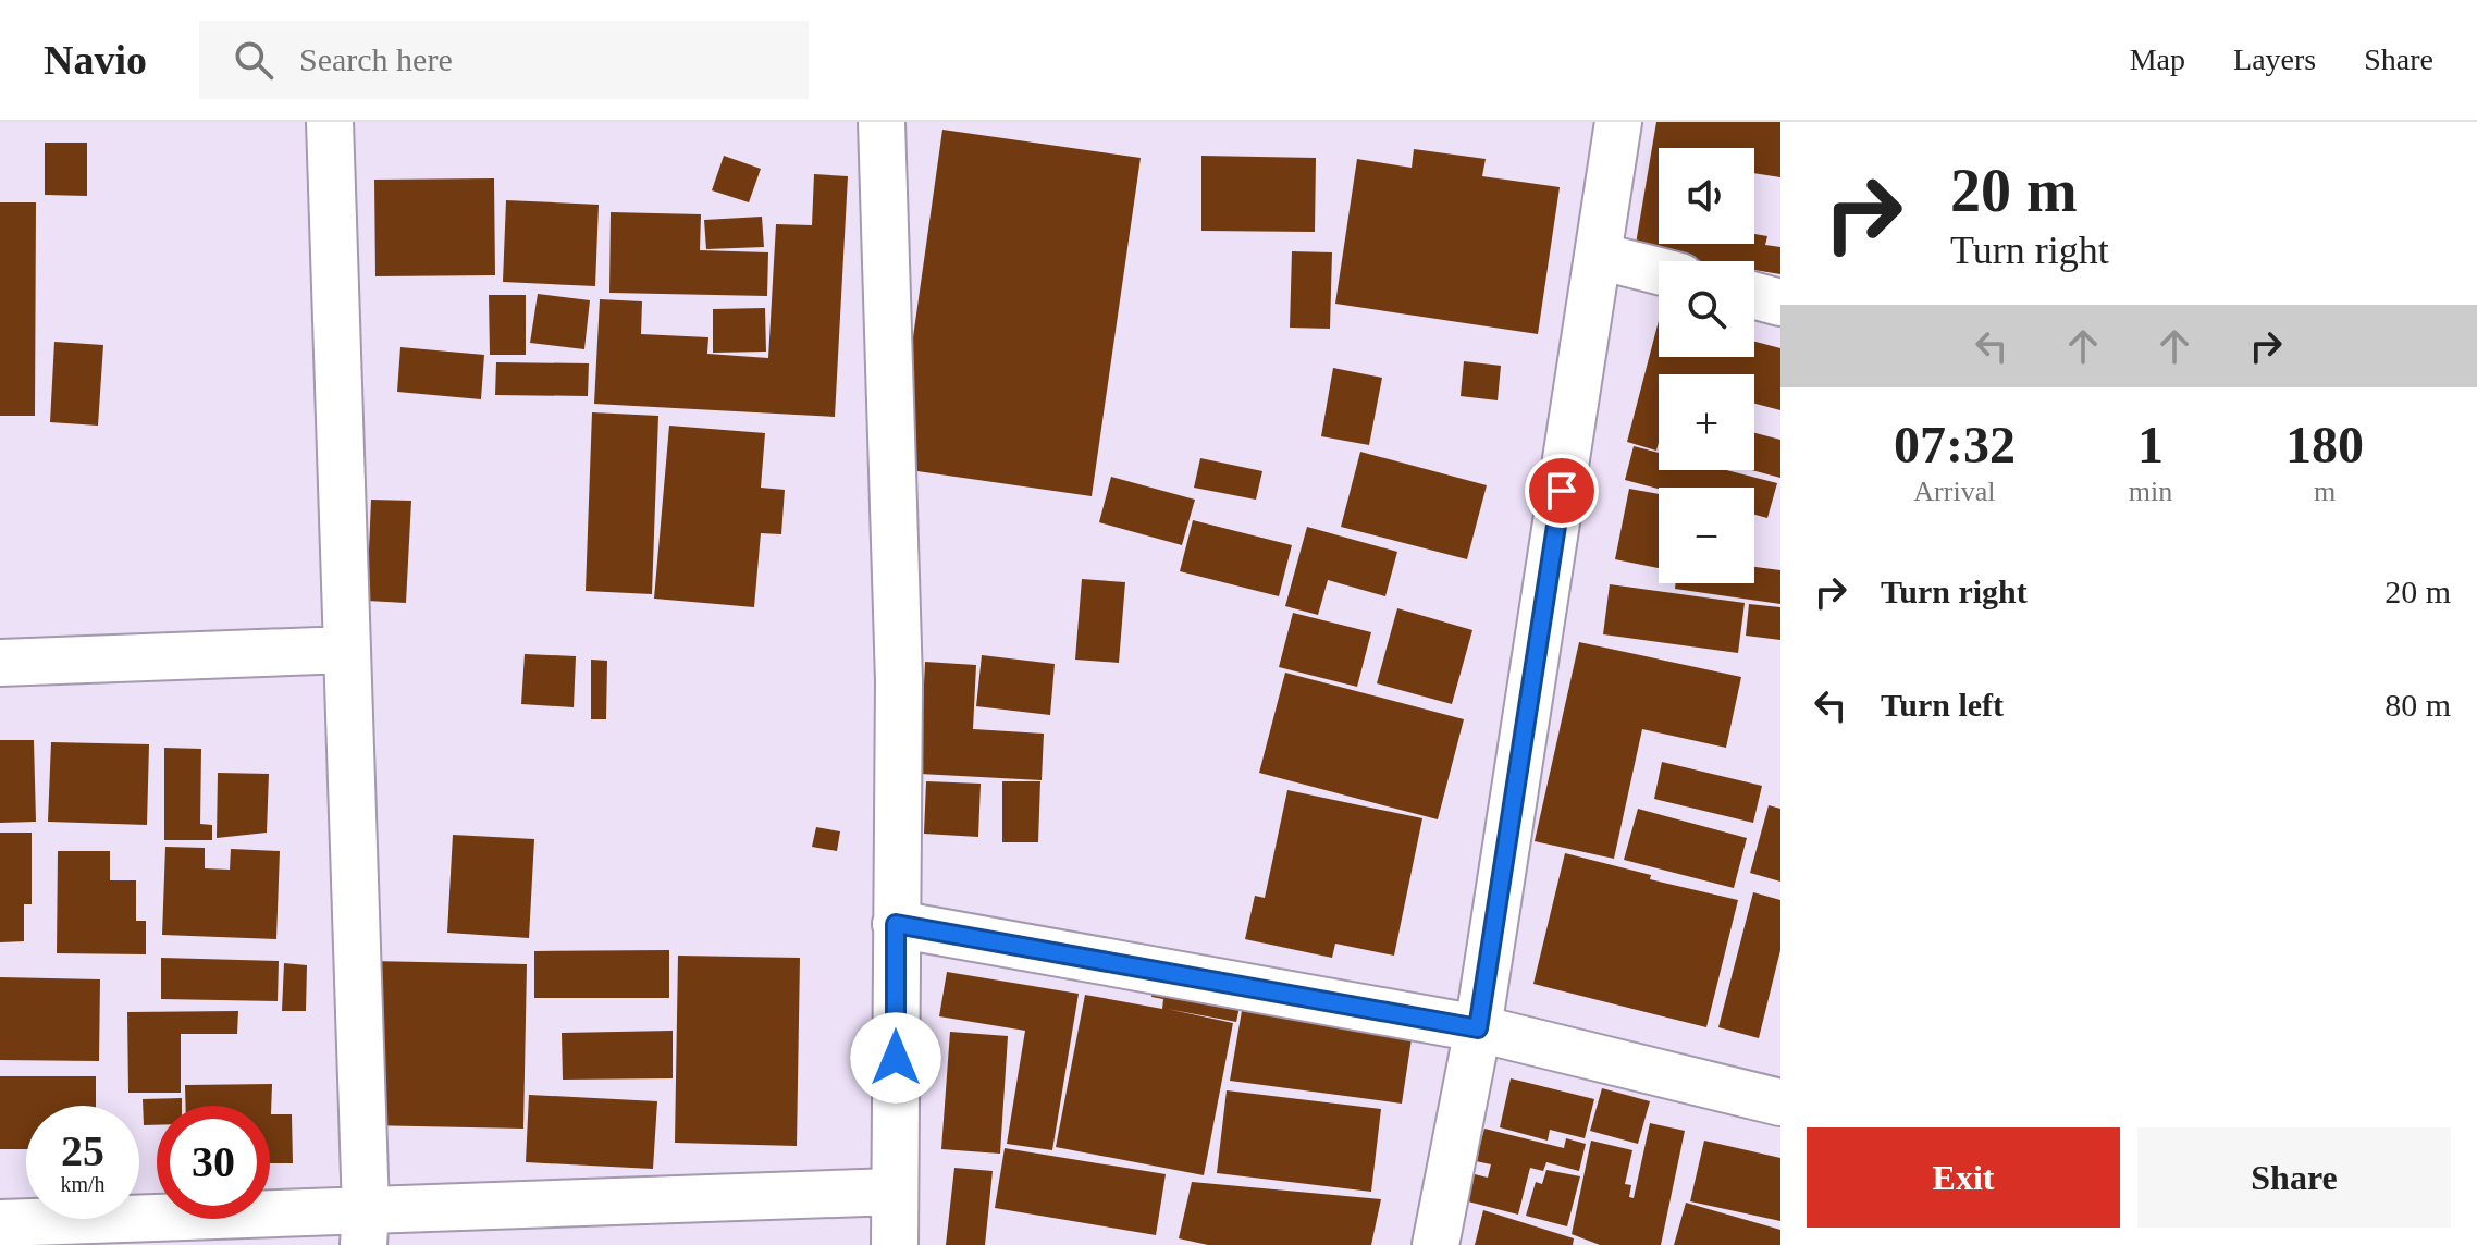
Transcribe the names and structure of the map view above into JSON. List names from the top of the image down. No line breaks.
{"page":{"header":"Navio","search":"Search here","nav":["Map","Layers","Share"],"turn":["20 m","Turn right"],"map_buttons":["+","−"],"eta":["07:32","Arrival","1","min","180","m"],"list":[{"name":"Turn right","value":"20 m"},{"name":"Turn left","value":"80 m"}],"speed":"25 km/h","limit":"30","buttons":["Exit","Share"]}}
